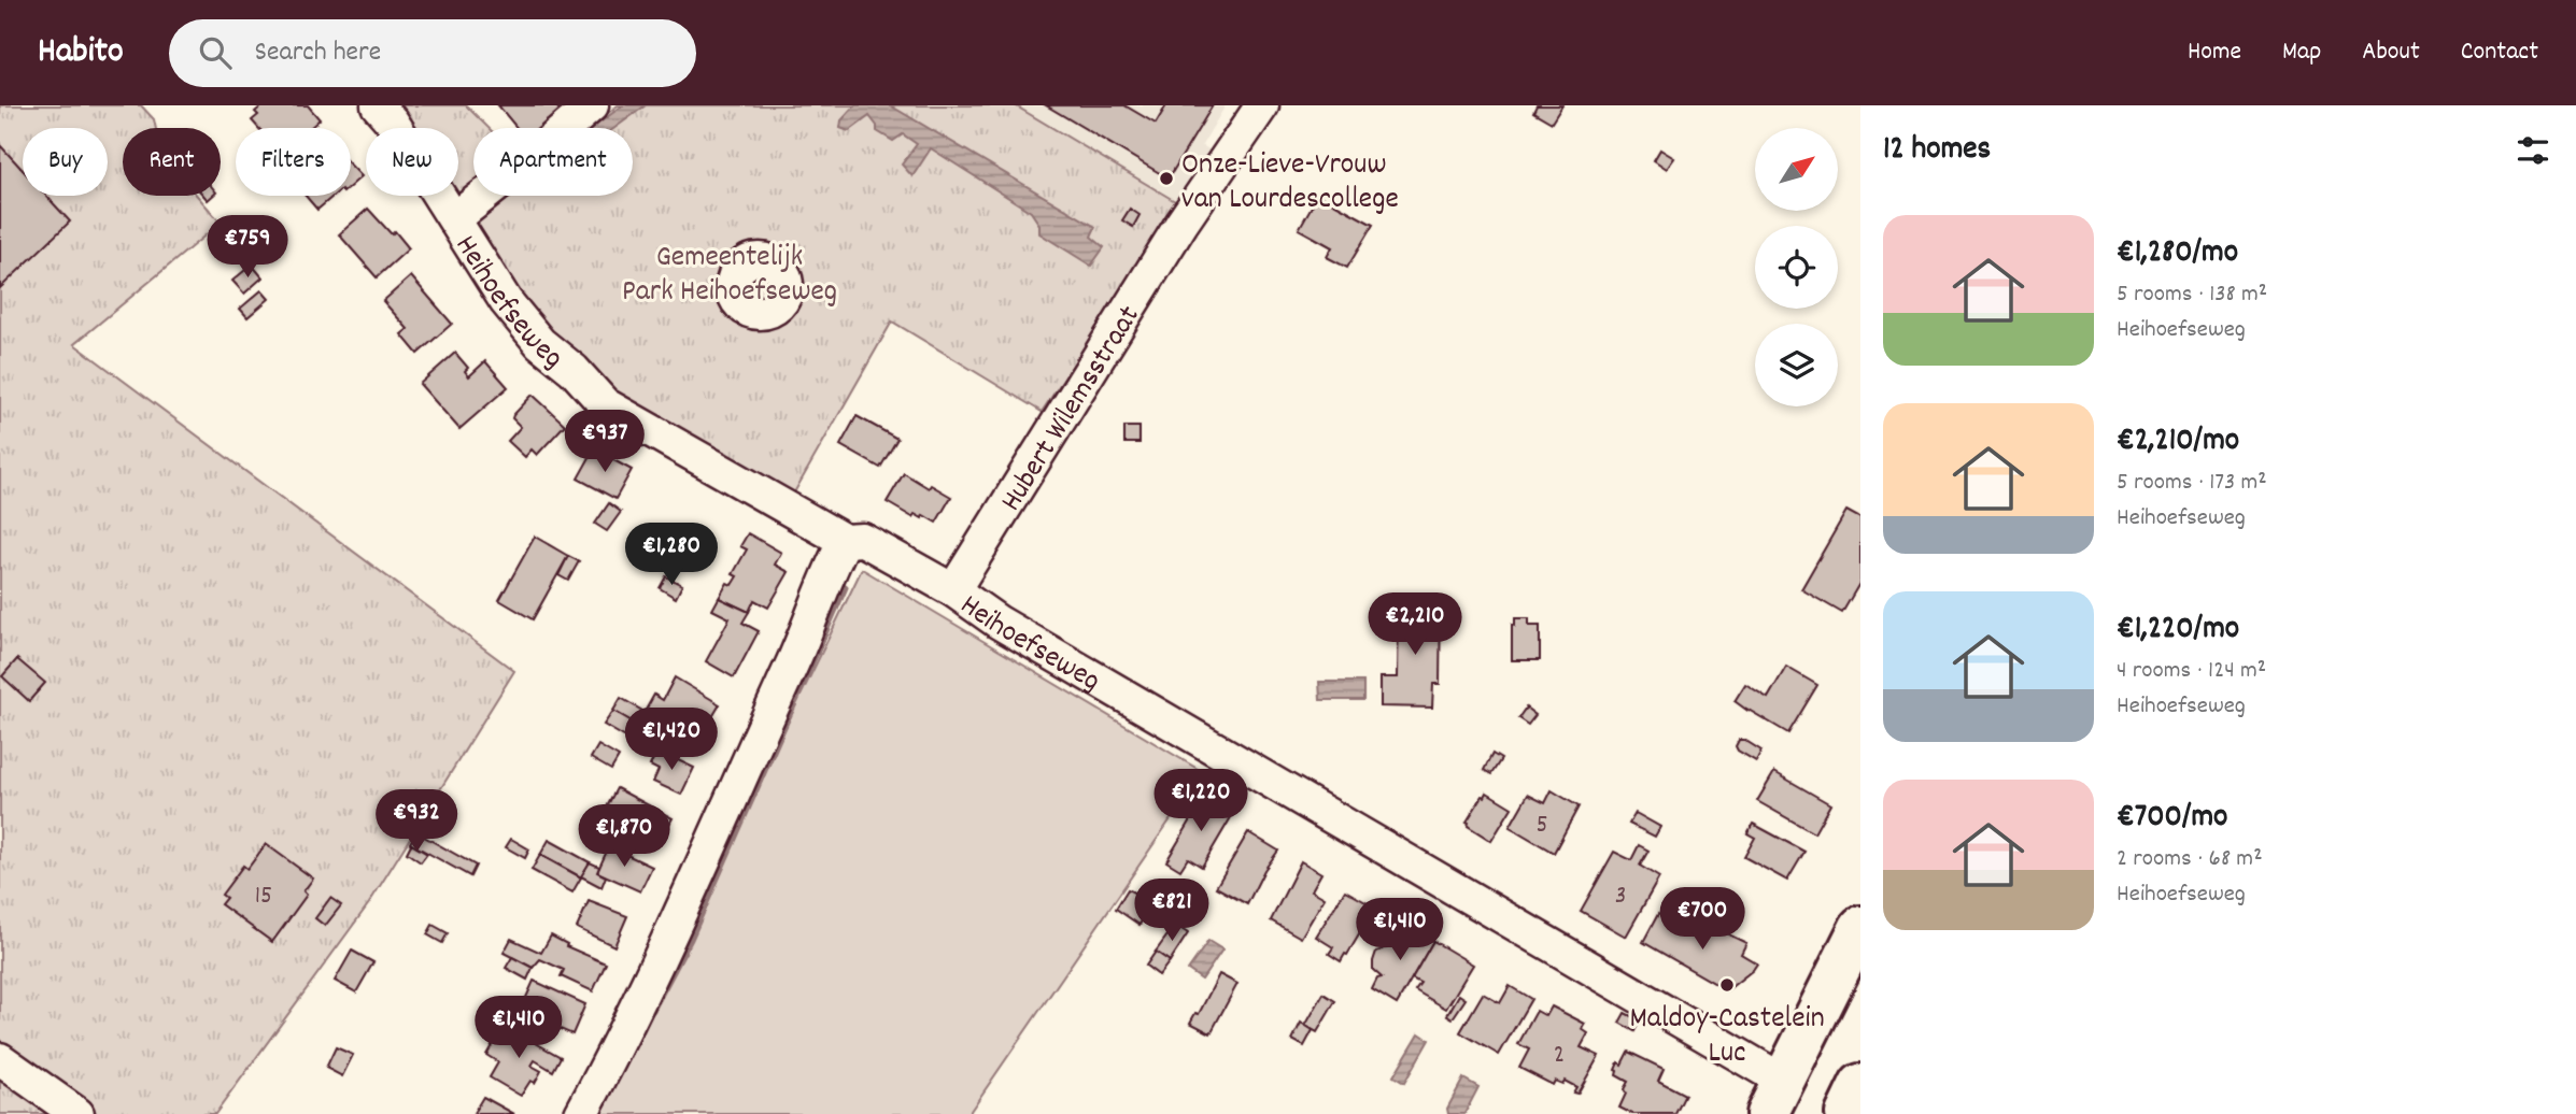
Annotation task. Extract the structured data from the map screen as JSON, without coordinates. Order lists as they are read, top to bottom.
{
  "streets": {
    "street": ["Heihoefseweg", "Hubert Wilemsstraat"]
  },
  "crossings": [
    ["Heihoefseweg", "Hubert Wilemsstraat"]
  ],
  "parks": ["Gemeentelijk Park Heihoefseweg"],
  "places": ["Onze-Lieve-Vrouw van Lourdescollege", "Maldoy-Castelein Luc"],
  "house_numbers": [
    "5",
    "15",
    "3",
    "2"
  ],
  "north": "top right",
  "page": {
    "header": "Habito",
    "search": "Search here",
    "nav": [
      "Home",
      "Map",
      "About",
      "Contact"
    ],
    "heading": "12 homes",
    "chip": [
      "Buy",
      "Rent",
      "Filters",
      "New",
      "Apartment"
    ],
    "list": [
      {
        "name": "€1,280/mo",
        "note": "5 rooms · 138 m² · Heihoefseweg"
      },
      {
        "name": "€2,210/mo",
        "note": "5 rooms · 173 m² · Heihoefseweg"
      },
      {
        "name": "€1,220/mo",
        "note": "4 rooms · 124 m² · Heihoefseweg"
      },
      {
        "name": "€700/mo",
        "note": "2 rooms · 68 m² · Heihoefseweg"
      }
    ],
    "price": [
      "€759",
      "€937",
      "€1,280",
      "€2,210",
      "€1,420",
      "€1,220",
      "€932",
      "€1,870",
      "€821",
      "€700",
      "€1,410",
      "€1,410"
    ]
  }
}
